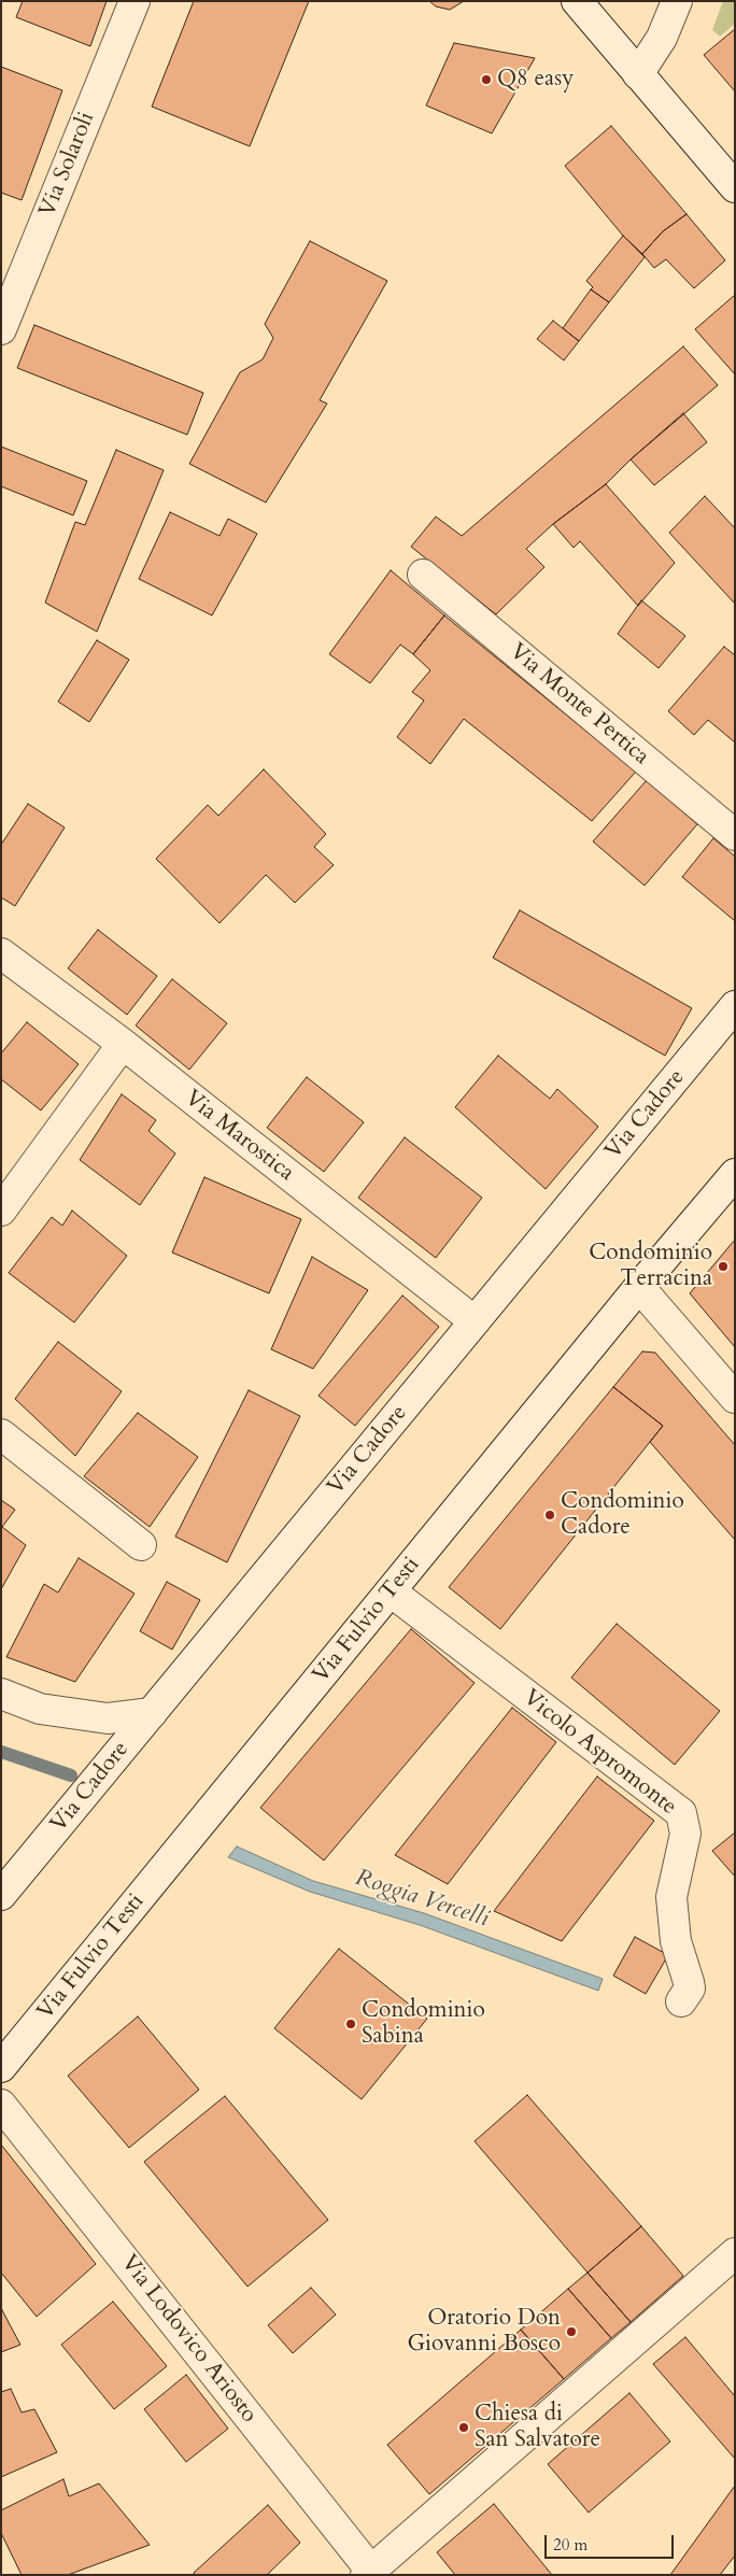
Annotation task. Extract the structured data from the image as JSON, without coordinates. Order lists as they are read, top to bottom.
{
  "streets": {
    "street": [
      "Via Solaroli",
      "Via Monte Pertica",
      "Via Cadore",
      "Via Marostica",
      "Via Fulvio Testi",
      "Vicolo Aspromonte",
      "Via Lodovico Ariosto"
    ]
  },
  "crossings": [
    ["Via Cadore", "Via Marostica"],
    ["Via Fulvio Testi", "Vicolo Aspromonte"]
  ],
  "water": ["Roggia Vercelli"],
  "places": [
    "Q8 easy",
    "Condominio Terracina",
    "Condominio Cadore",
    "Condominio Sabina",
    "Oratorio Don Giovanni Bosco",
    "Chiesa di San Salvatore"
  ],
  "scale_bar": "20 m"
}
